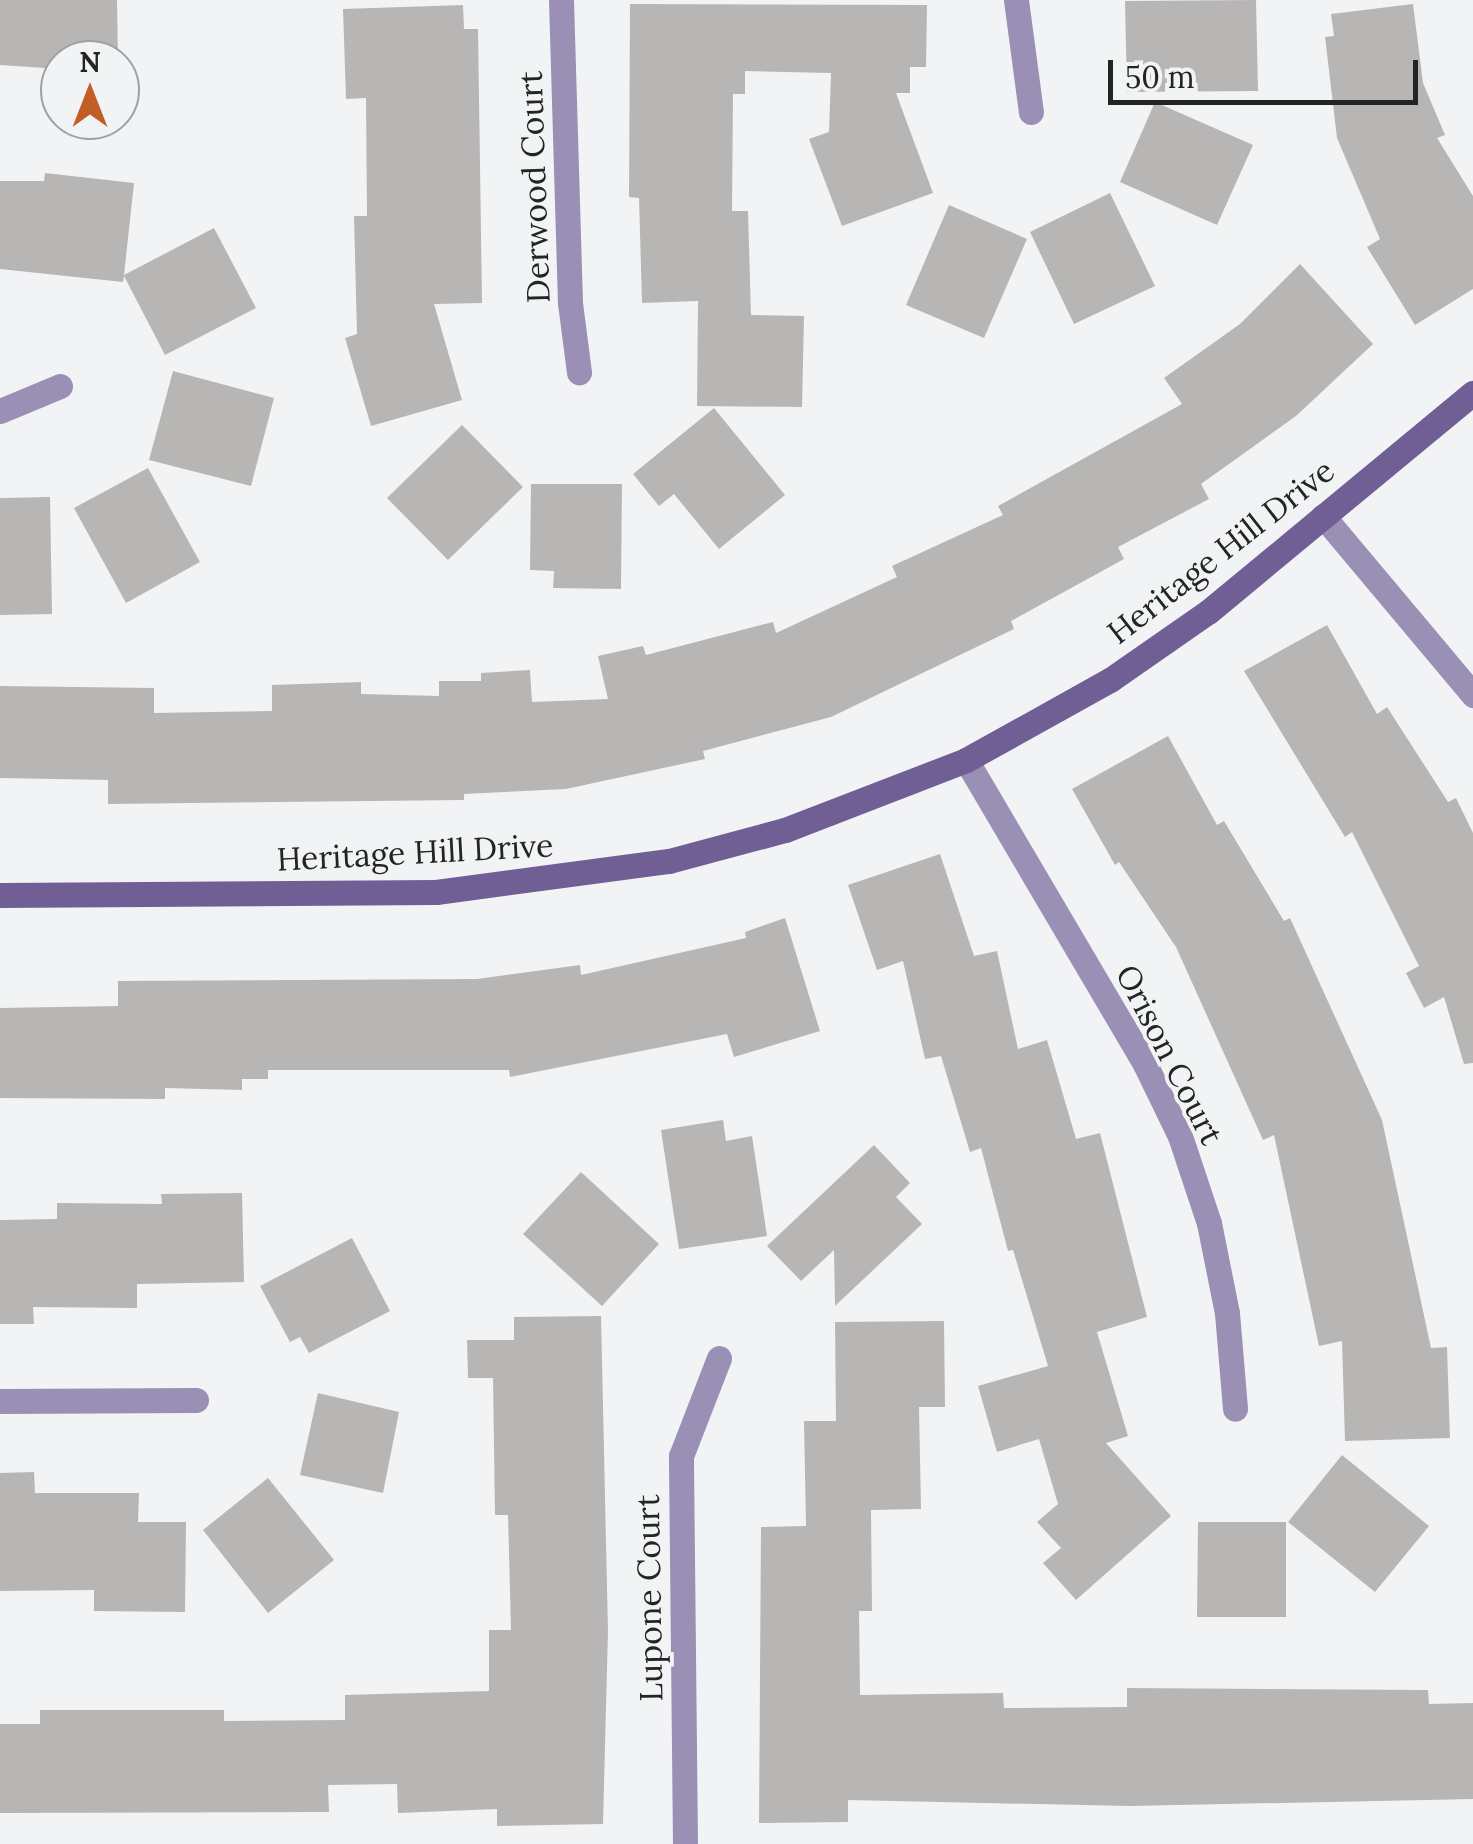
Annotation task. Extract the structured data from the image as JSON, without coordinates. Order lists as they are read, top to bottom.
{
  "streets": {
    "street": [
      "Derwood Court",
      "Heritage Hill Drive",
      "Orison Court",
      "Lupone Court"
    ]
  },
  "crossings": [
    ["Heritage Hill Drive", "Orison Court"]
  ],
  "scale_bar": "50 m",
  "north": "top"
}
